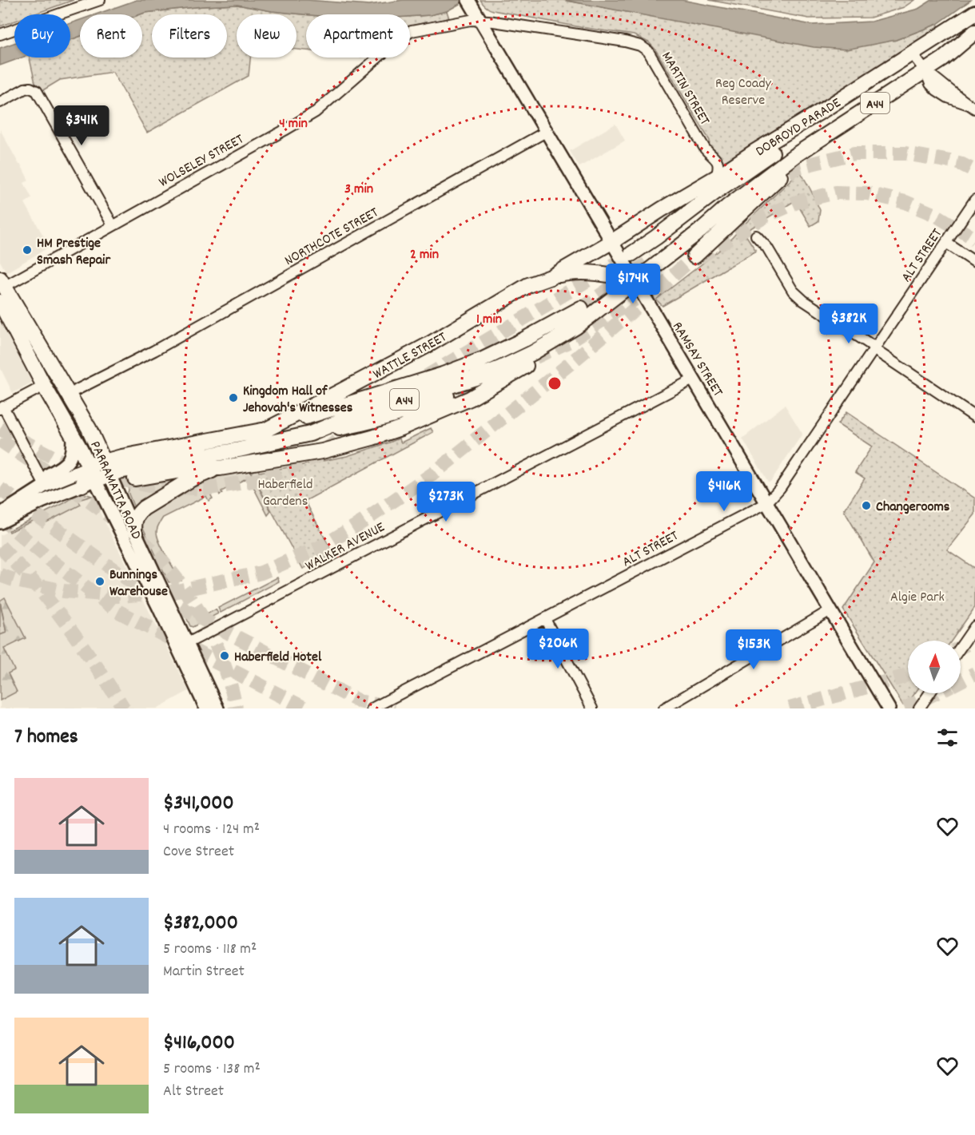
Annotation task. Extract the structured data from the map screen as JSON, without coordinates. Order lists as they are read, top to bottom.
{
  "streets": {
    "highway": [
      "A44",
      "DOBROYD PARADE",
      "WATTLE STREET",
      "PARRAMATTA ROAD"
    ],
    "main road": ["RAMSAY STREET"],
    "street": [
      "MARTIN STREET",
      "WOLSELEY STREET",
      "NORTHCOTE STREET",
      "ALT STREET",
      "WALKER AVENUE"
    ]
  },
  "crossings": [
    ["MARTIN STREET", "DOBROYD PARADE"],
    ["MARTIN STREET", "WOLSELEY STREET"],
    ["MARTIN STREET", "WATTLE STREET"],
    ["MARTIN STREET", "RAMSAY STREET"],
    ["A44", "DOBROYD PARADE"],
    ["A44", "RAMSAY STREET"],
    ["A44", "PARRAMATTA ROAD"],
    ["DOBROYD PARADE", "WATTLE STREET"],
    ["DOBROYD PARADE", "RAMSAY STREET"],
    ["WOLSELEY STREET", "RAMSAY STREET"],
    ["WOLSELEY STREET", "PARRAMATTA ROAD"],
    ["NORTHCOTE STREET", "RAMSAY STREET"],
    ["ALT STREET", "RAMSAY STREET"],
    ["WATTLE STREET", "RAMSAY STREET"],
    ["WATTLE STREET", "PARRAMATTA ROAD"],
    ["RAMSAY STREET", "WALKER AVENUE"],
    ["PARRAMATTA ROAD", "WALKER AVENUE"]
  ],
  "parks": ["Reg Coady Reserve", "Haberfield Gardens", "Algie Park"],
  "places": [
    "HM Prestige Smash Repair",
    "Kingdom Hall of Jehovah's Witnesses",
    "Changerooms",
    "Bunnings Warehouse",
    "Haberfield Hotel"
  ],
  "north": "top",
  "page": {
    "chip": [
      "Buy",
      "Rent",
      "Filters",
      "New",
      "Apartment"
    ],
    "price": [
      "$341K",
      "$174K",
      "$382K",
      "$416K",
      "$273K",
      "$206K",
      "$153K"
    ],
    "heading": "7 homes",
    "list": [
      {
        "name": "$341,000",
        "note": "4 rooms · 124 m² · Cove Street"
      },
      {
        "name": "$382,000",
        "note": "5 rooms · 118 m² · Martin Street"
      },
      {
        "name": "$416,000",
        "note": "5 rooms · 138 m² · Alt Street"
      }
    ]
  },
  "rings": [
    "4 min",
    "3 min",
    "2 min",
    "1 min"
  ]
}
